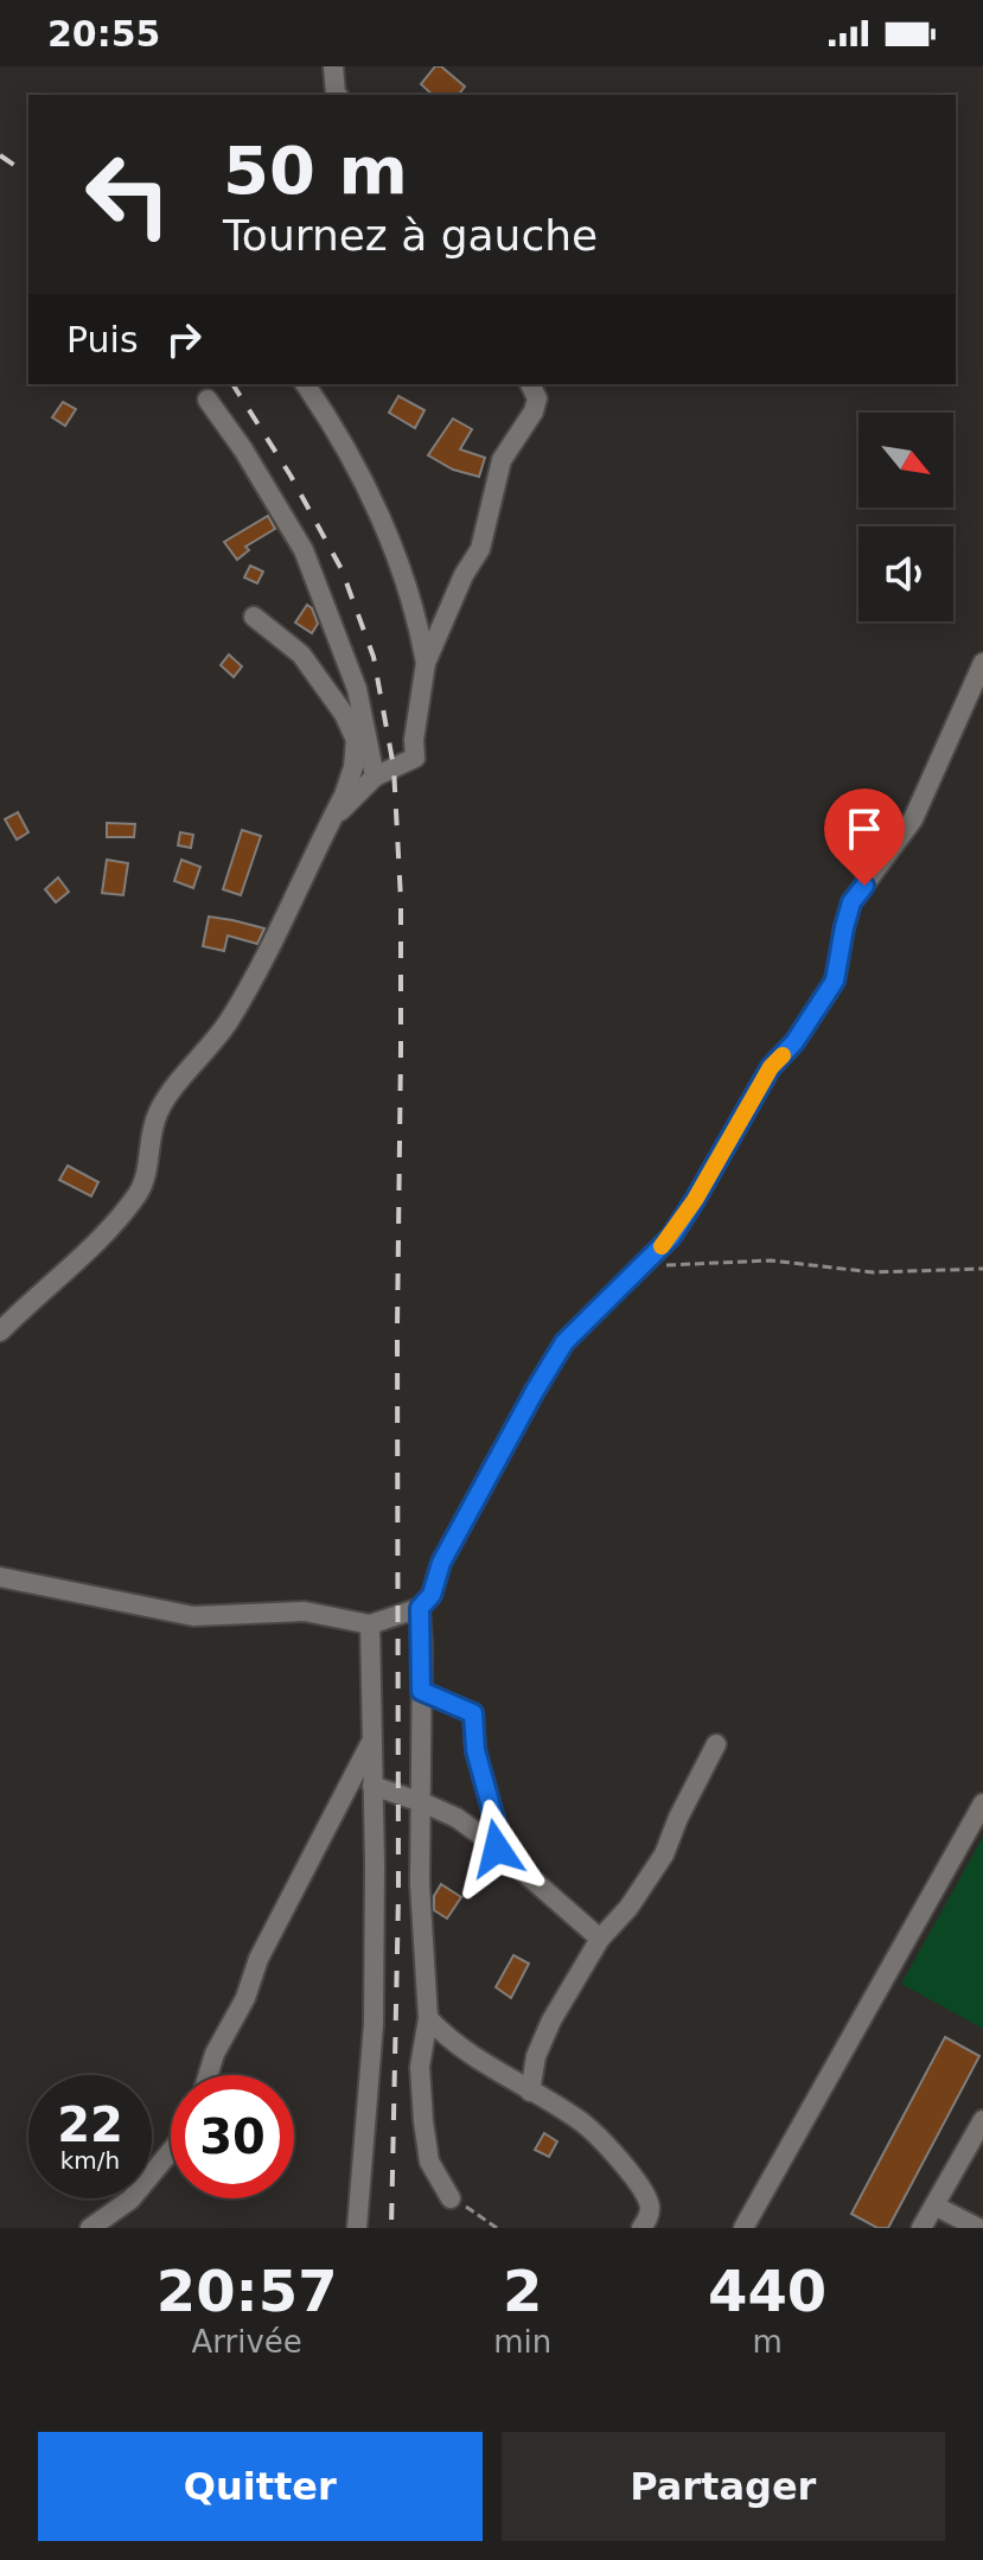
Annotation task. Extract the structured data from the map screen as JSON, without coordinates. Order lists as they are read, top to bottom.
{
  "north": "bottom right",
  "page": {
    "status": "20:55",
    "turn": ["50 m", "Tournez à gauche"],
    "then": "Puis",
    "speed": "22 km/h",
    "limit": "30",
    "eta": [
      "20:57",
      "Arrivée",
      "2",
      "min",
      "440",
      "m"
    ],
    "buttons": ["Quitter", "Partager"]
  }
}
